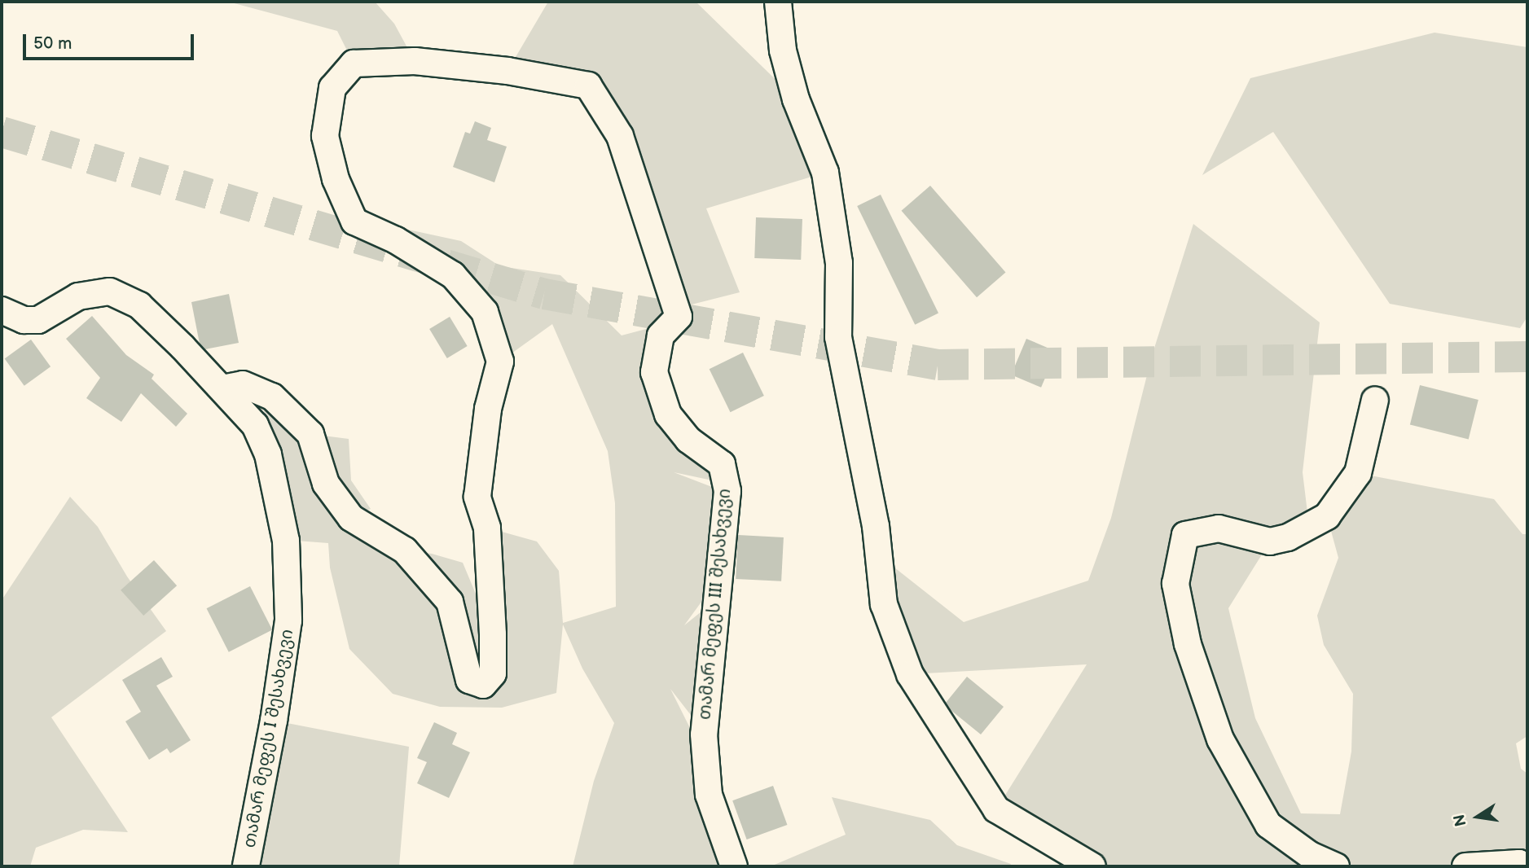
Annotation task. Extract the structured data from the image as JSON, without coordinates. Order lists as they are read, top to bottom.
{
  "streets": {
    "street": ["თამარ მეფეს III შესახვევი", "თამარ მეფეს I შესახვევი"]
  },
  "crossings": [
    ["თამარ მეფეს III შესახვევი", "თამარ მეფეს I შესახვევი"]
  ],
  "scale_bar": "50 m",
  "north": "left"
}
